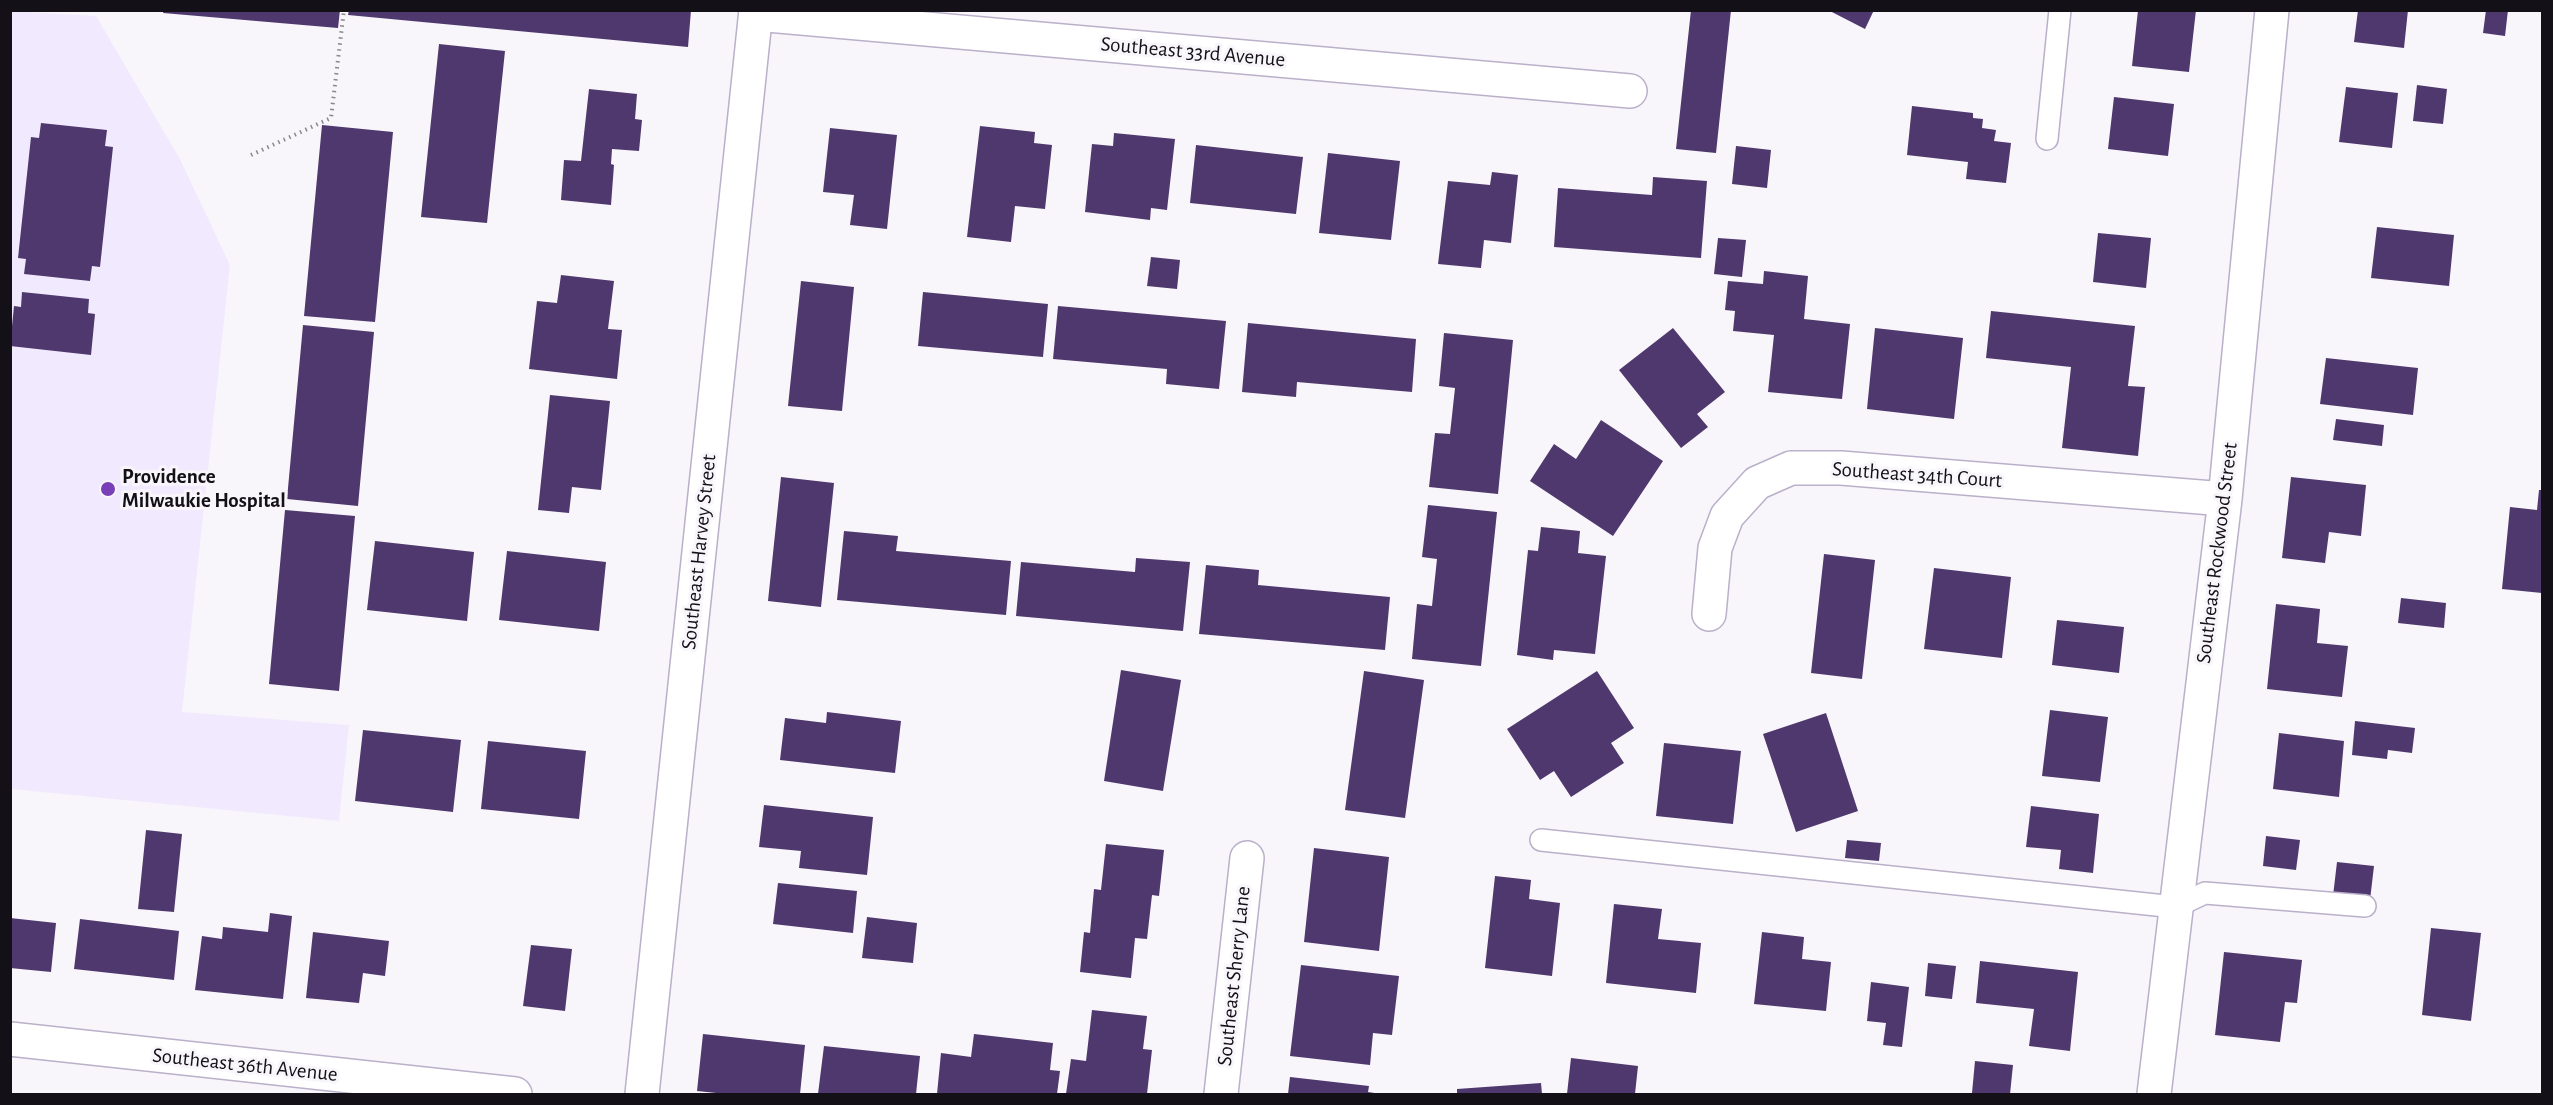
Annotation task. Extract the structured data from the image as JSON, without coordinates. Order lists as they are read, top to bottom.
{
  "streets": {
    "street": [
      "Southeast 33rd Avenue",
      "Southeast 34th Court",
      "Southeast Harvey Street",
      "Southeast Rockwood Street",
      "Southeast Sherry Lane",
      "Southeast 36th Avenue"
    ]
  },
  "crossings": [
    ["Southeast 33rd Avenue", "Southeast Harvey Street"],
    ["Southeast 34th Court", "Southeast Rockwood Street"]
  ],
  "places": ["Providence Milwaukie Hospital"]
}
